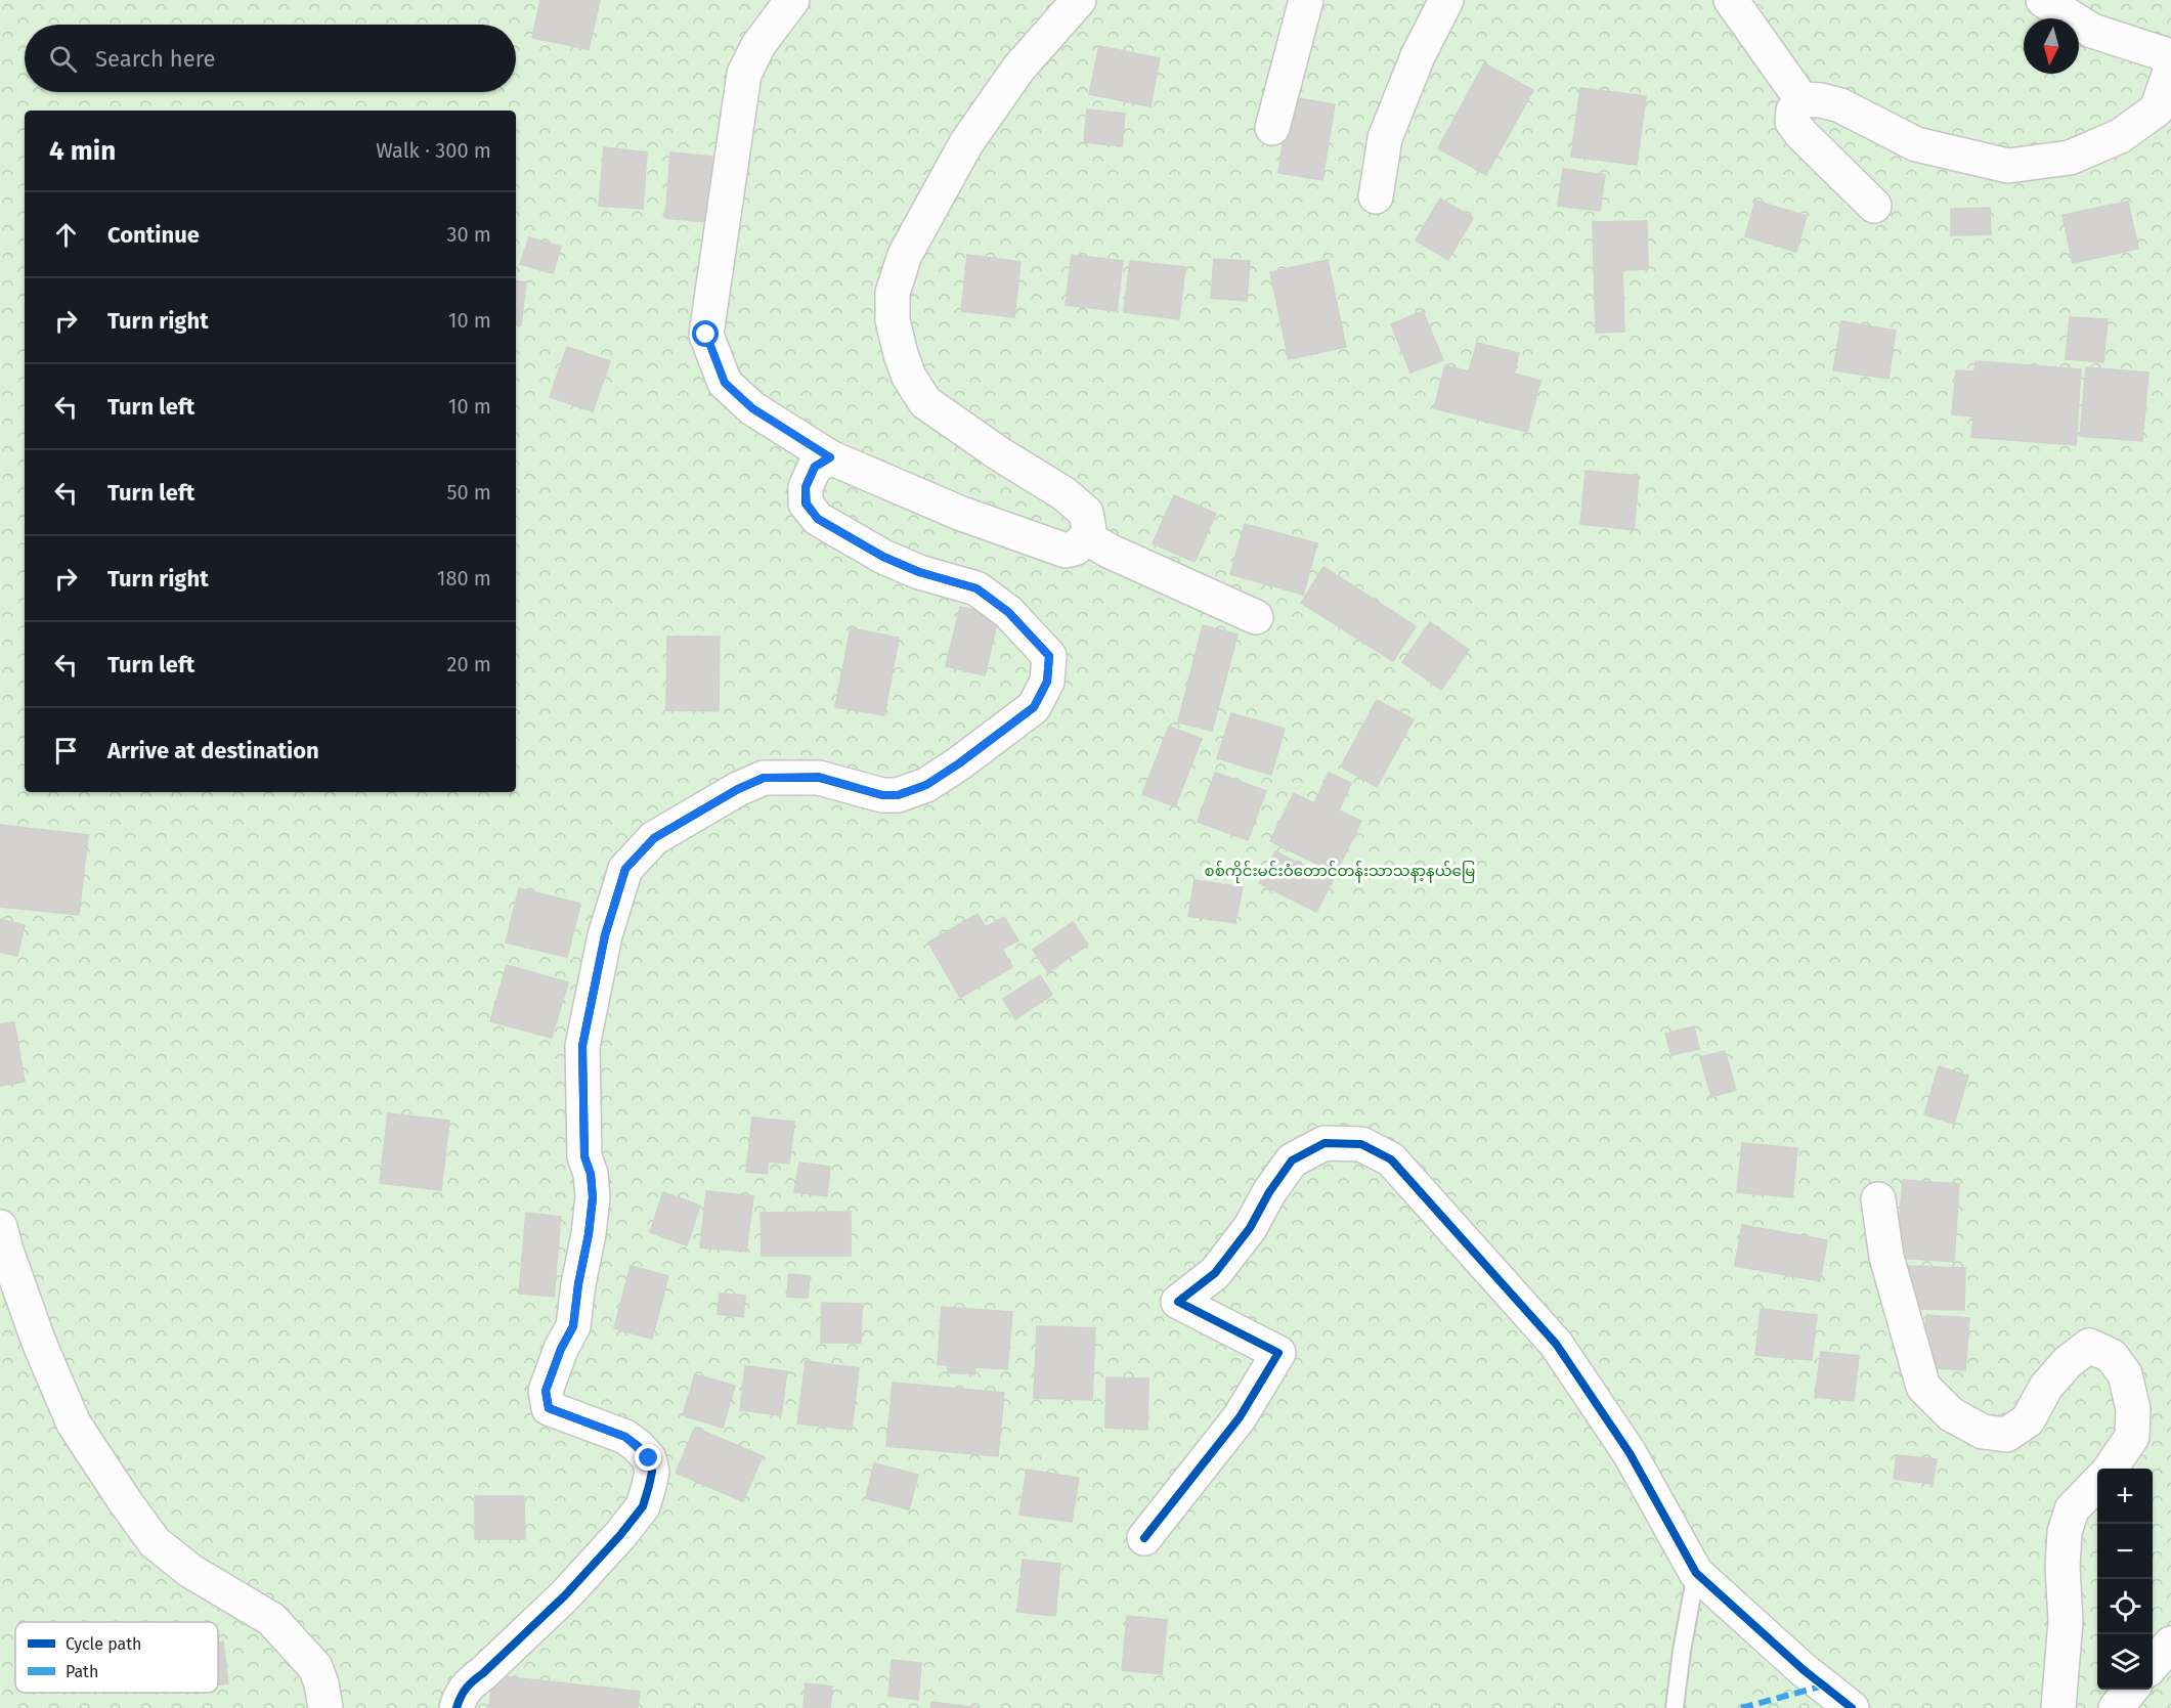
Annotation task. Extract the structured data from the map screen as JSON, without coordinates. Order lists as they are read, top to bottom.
{
  "parks": ["စစ်ကိုင်းမင်းဝံတောင်တန်းသာသနာ့နယ်မြေ"],
  "legend": ["Cycle path", "Path"],
  "north": "bottom",
  "page": {
    "search": "Search here",
    "heading": ["4 min", "Walk · 300 m"],
    "list": [
      ["Continue", "30 m"],
      ["Turn right", "10 m"],
      ["Turn left", "10 m"],
      ["Turn left", "50 m"],
      ["Turn right", "180 m"],
      ["Turn left", "20 m"],
      "Arrive at destination"
    ],
    "map_buttons": ["+", "−"]
  }
}
